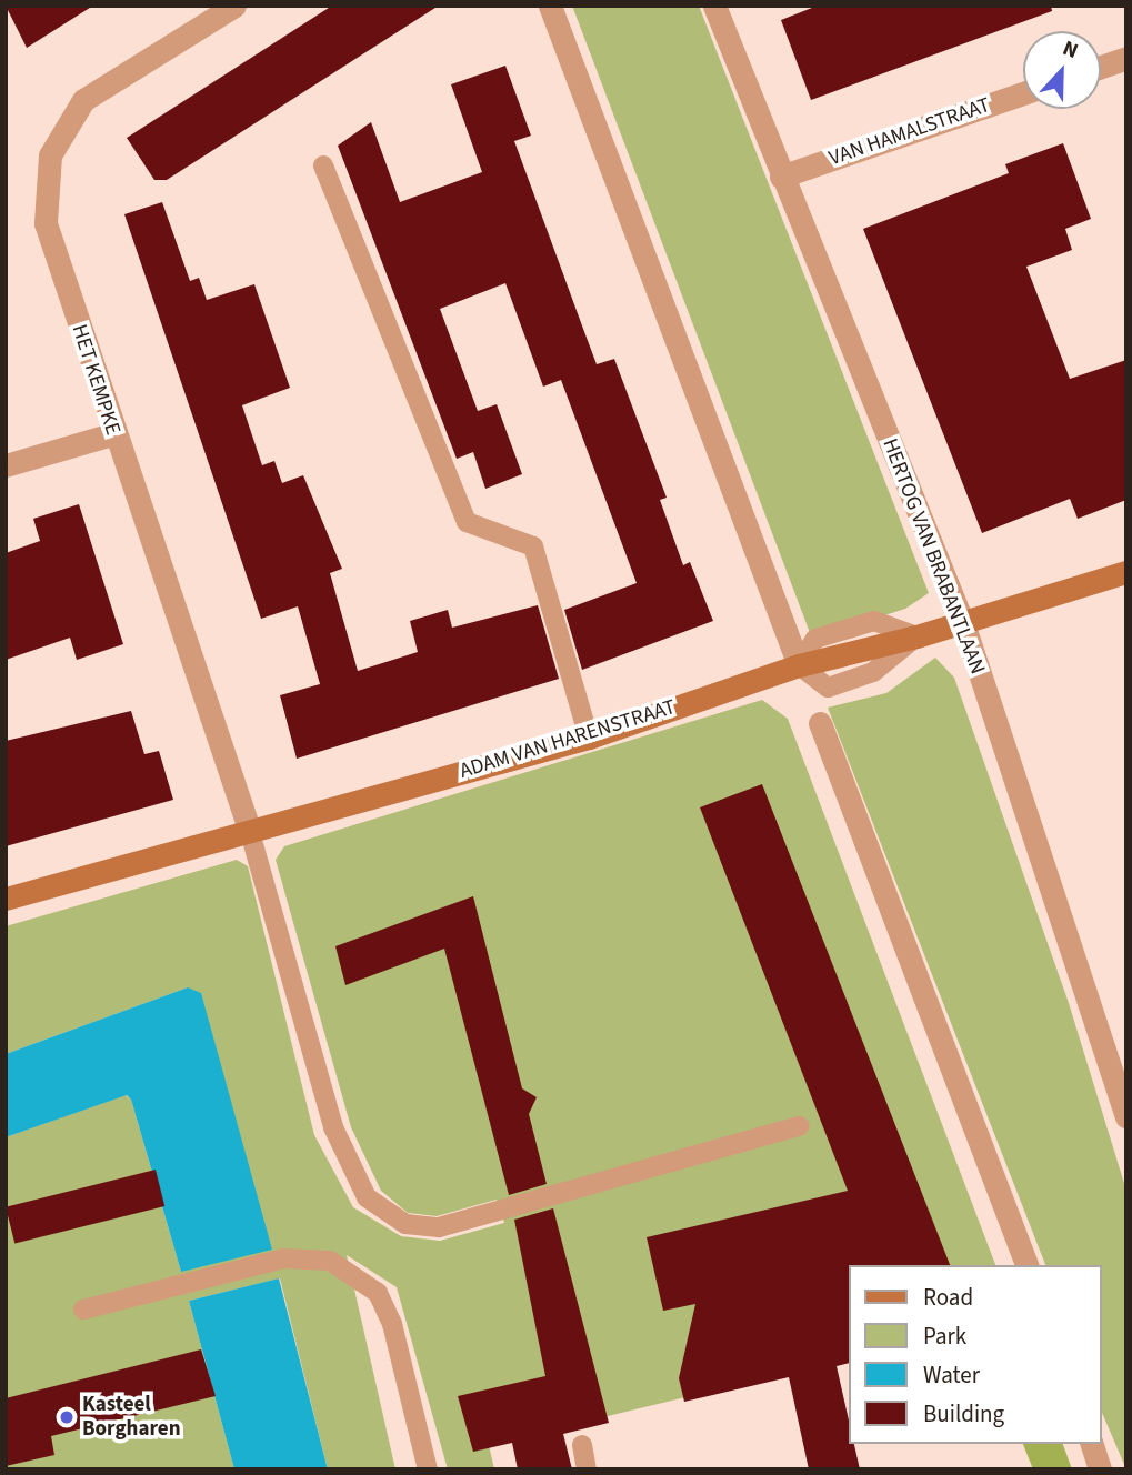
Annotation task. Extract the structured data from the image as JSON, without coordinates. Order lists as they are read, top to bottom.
{
  "streets": {
    "street": [
      "VAN HAMALSTRAAT",
      "HET KEMPKE",
      "HERTOG VAN BRABANTLAAN",
      "ADAM VAN HARENSTRAAT"
    ]
  },
  "crossings": [
    ["VAN HAMALSTRAAT", "HERTOG VAN BRABANTLAAN"],
    ["HET KEMPKE", "ADAM VAN HARENSTRAAT"],
    ["HERTOG VAN BRABANTLAAN", "ADAM VAN HARENSTRAAT"]
  ],
  "places": ["Kasteel Borgharen"],
  "legend": [
    "Road",
    "Park",
    "Water",
    "Building"
  ],
  "north": "top"
}
